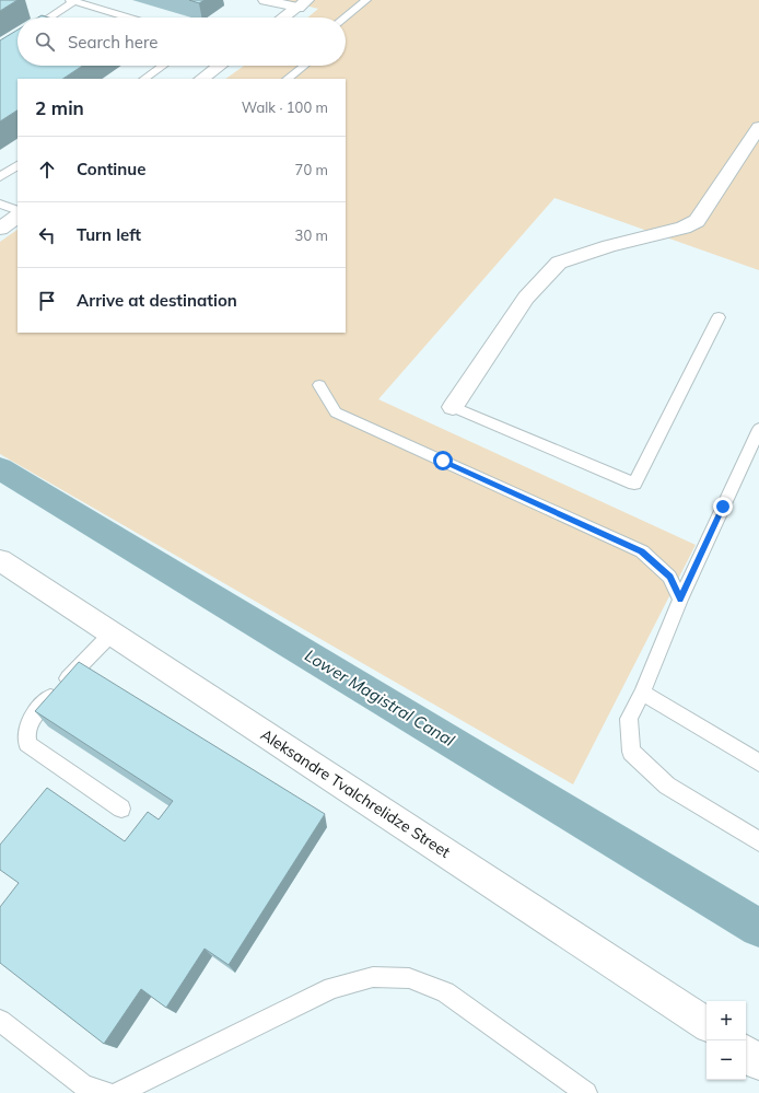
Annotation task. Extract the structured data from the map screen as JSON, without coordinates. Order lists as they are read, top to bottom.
{
  "streets": {
    "street": ["Aleksandre Tvalchrelidze Street"]
  },
  "water": ["Lower Magistral Canal"],
  "page": {
    "search": "Search here",
    "heading": ["2 min", "Walk · 100 m"],
    "list": [
      ["Continue", "70 m"],
      ["Turn left", "30 m"],
      "Arrive at destination"
    ],
    "map_buttons": ["+", "−"]
  }
}
